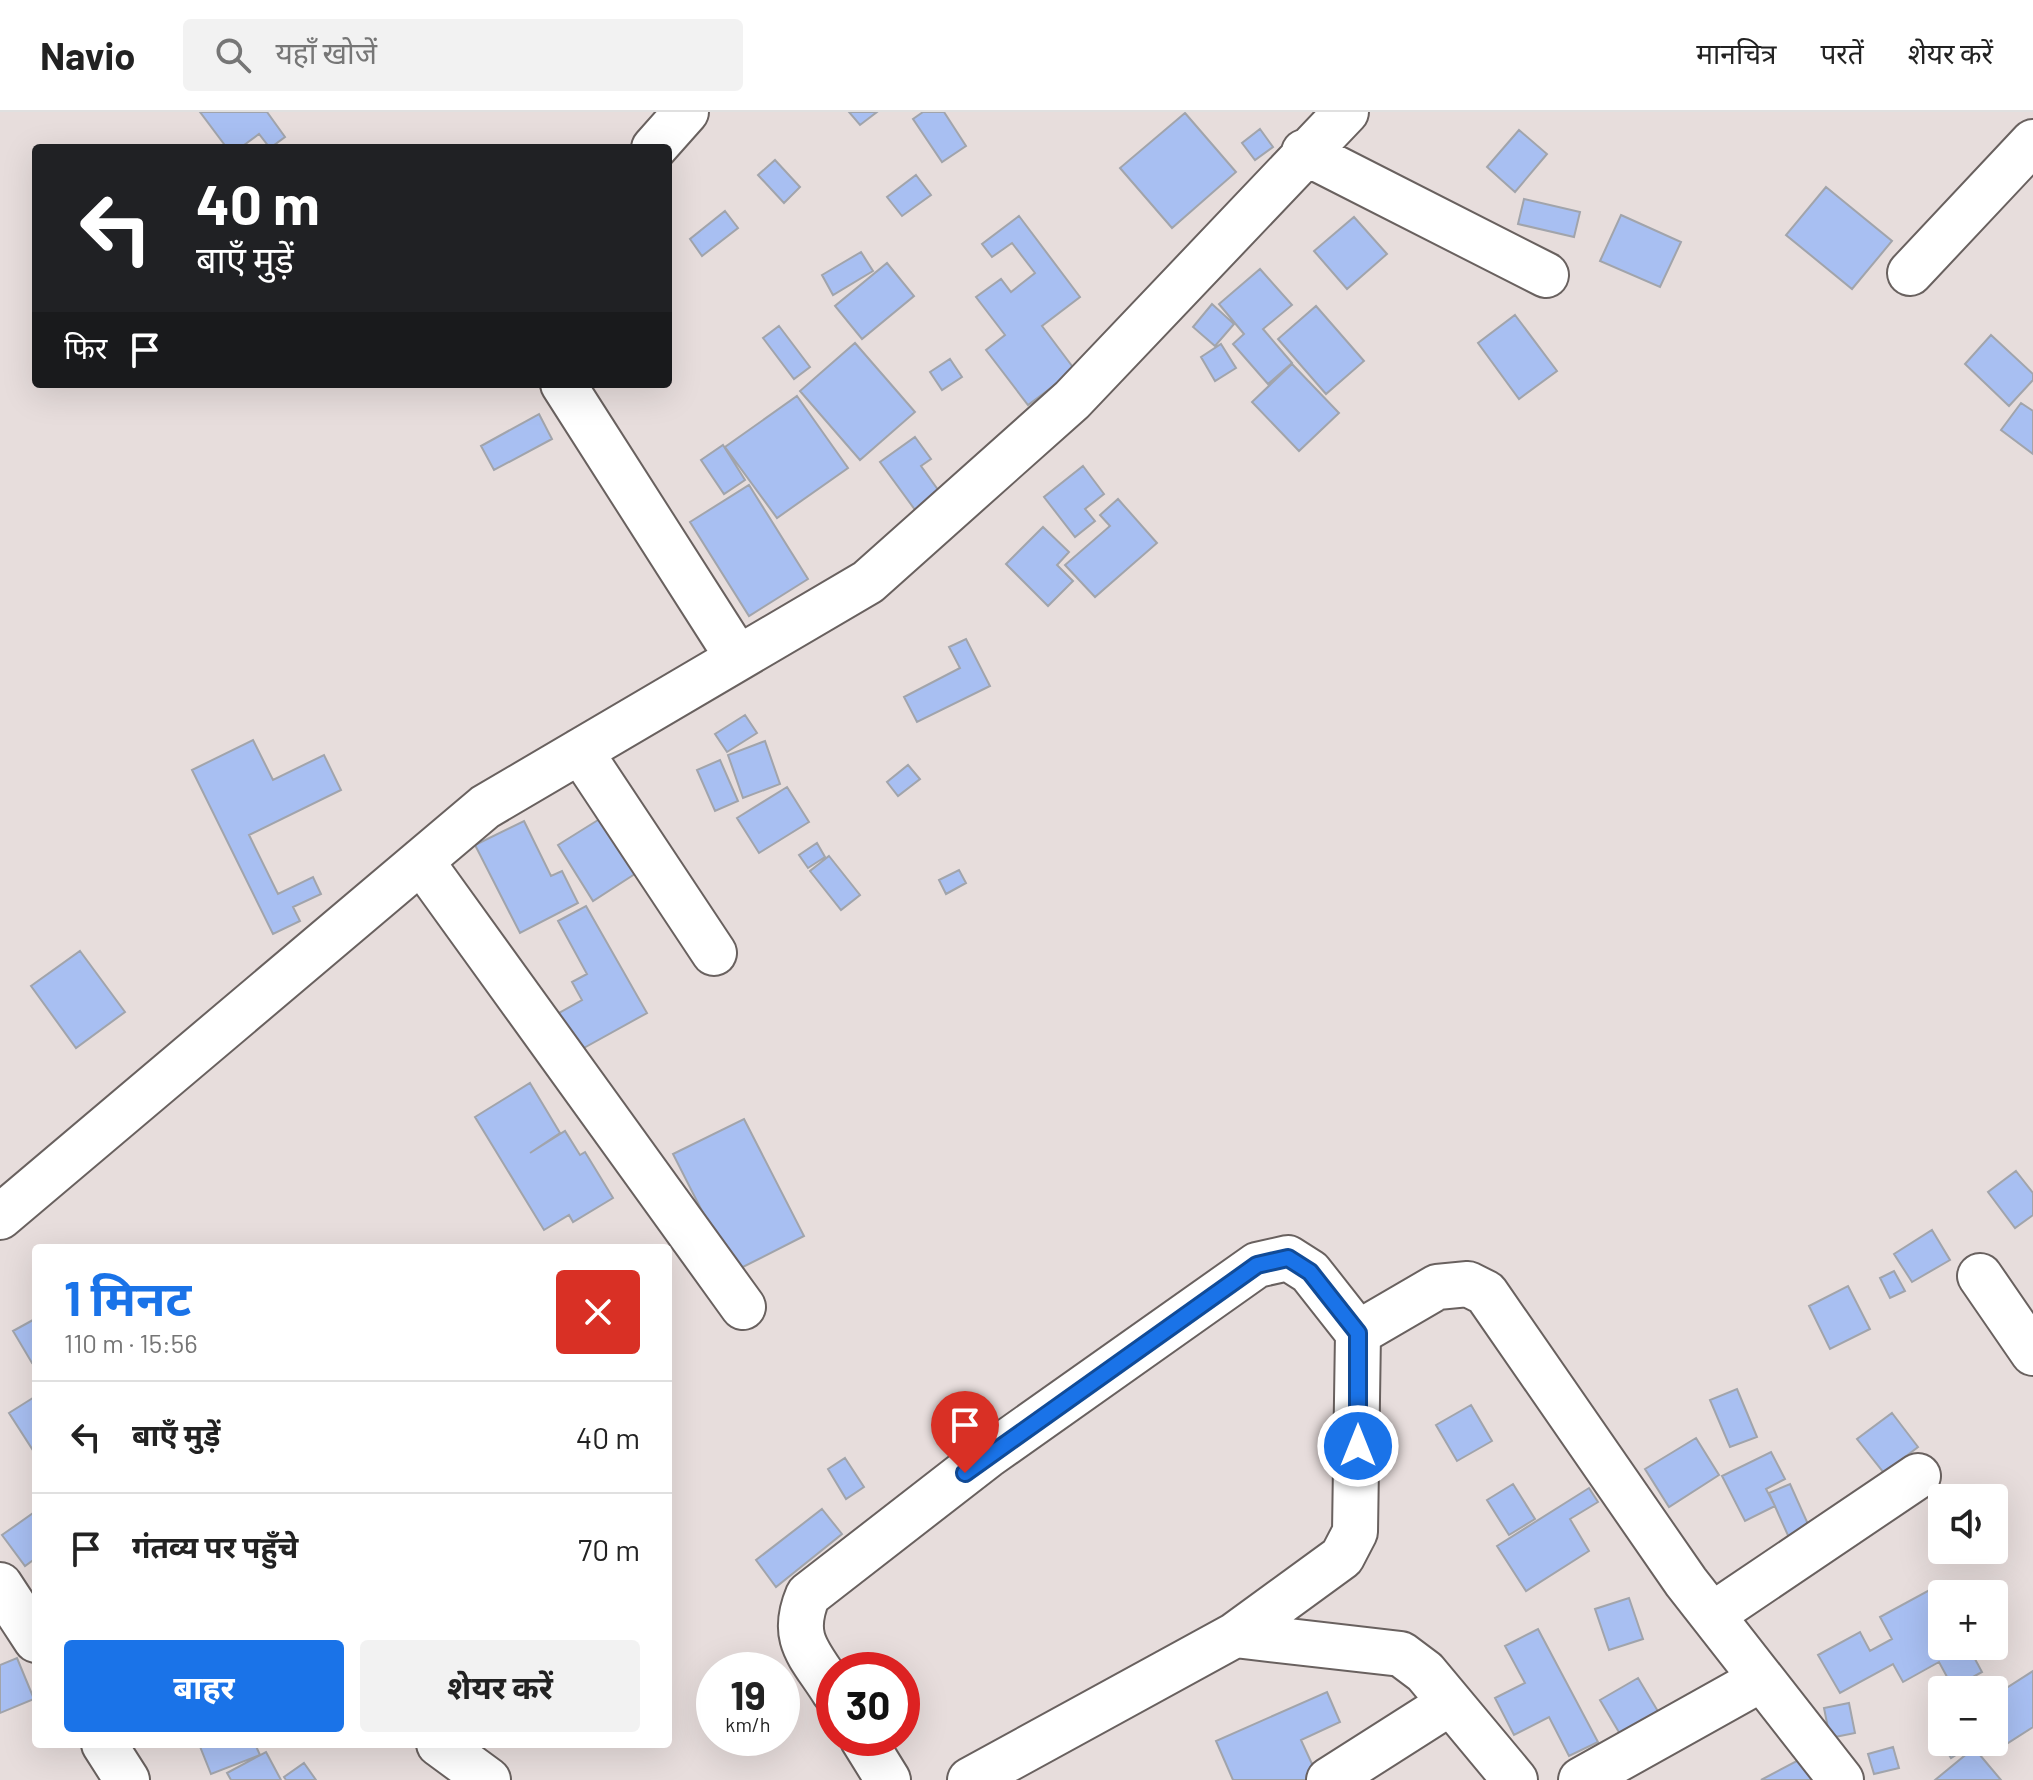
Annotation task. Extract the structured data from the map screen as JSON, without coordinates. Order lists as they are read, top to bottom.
{
  "page": {
    "header": "Navio",
    "search": "यहाँ खोजें",
    "nav": ["मानचित्र", "परतें", "शेयर करें"],
    "turn": ["40 m", "बाएँ मुड़ें"],
    "then": "फिर",
    "heading": ["1 मिनट", "110 m · 15:56"],
    "list": [
      {
        "name": "बाएँ मुड़ें",
        "value": "40 m"
      },
      {
        "name": "गंतव्य पर पहुँचे",
        "value": "70 m"
      }
    ],
    "map_buttons": ["+", "−"],
    "buttons": ["बाहर", "शेयर करें"],
    "speed": "19 km/h",
    "limit": "30"
  }
}
